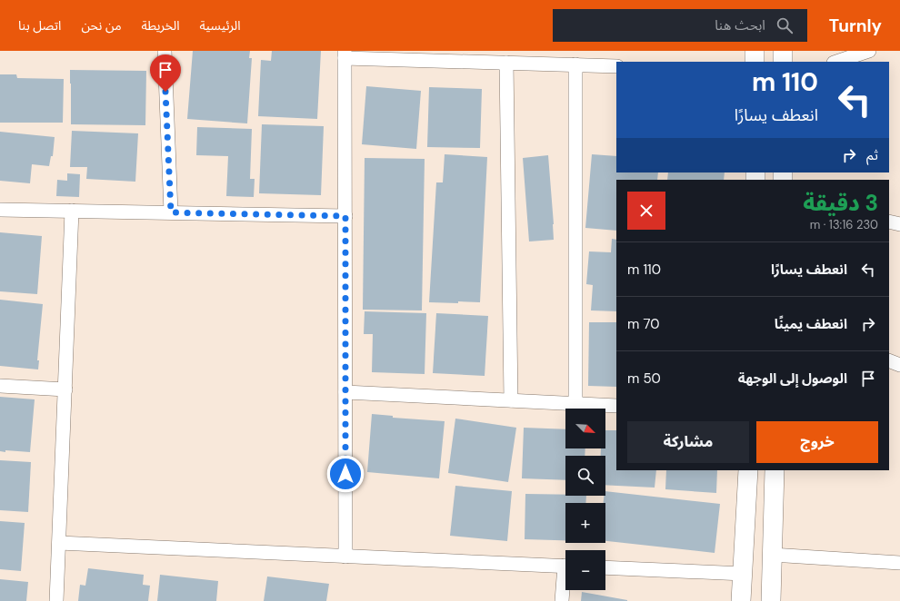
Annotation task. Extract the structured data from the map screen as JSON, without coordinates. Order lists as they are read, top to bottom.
{
  "north": "bottom right",
  "page": {
    "header": "Turnly",
    "search": "ابحث هنا",
    "nav": [
      "الرئيسية",
      "الخريطة",
      "من نحن",
      "اتصل بنا"
    ],
    "turn": ["110 m", "انعطف يسارًا"],
    "then": "ثم",
    "heading": ["3 دقيقة", "230 m · 13:16"],
    "list": [
      {
        "name": "انعطف يسارًا",
        "value": "110 m"
      },
      {
        "name": "انعطف يمينًا",
        "value": "70 m"
      },
      {
        "name": "الوصول إلى الوجهة",
        "value": "50 m"
      }
    ],
    "map_buttons": ["+", "−"],
    "buttons": ["خروج", "مشاركة"]
  }
}
